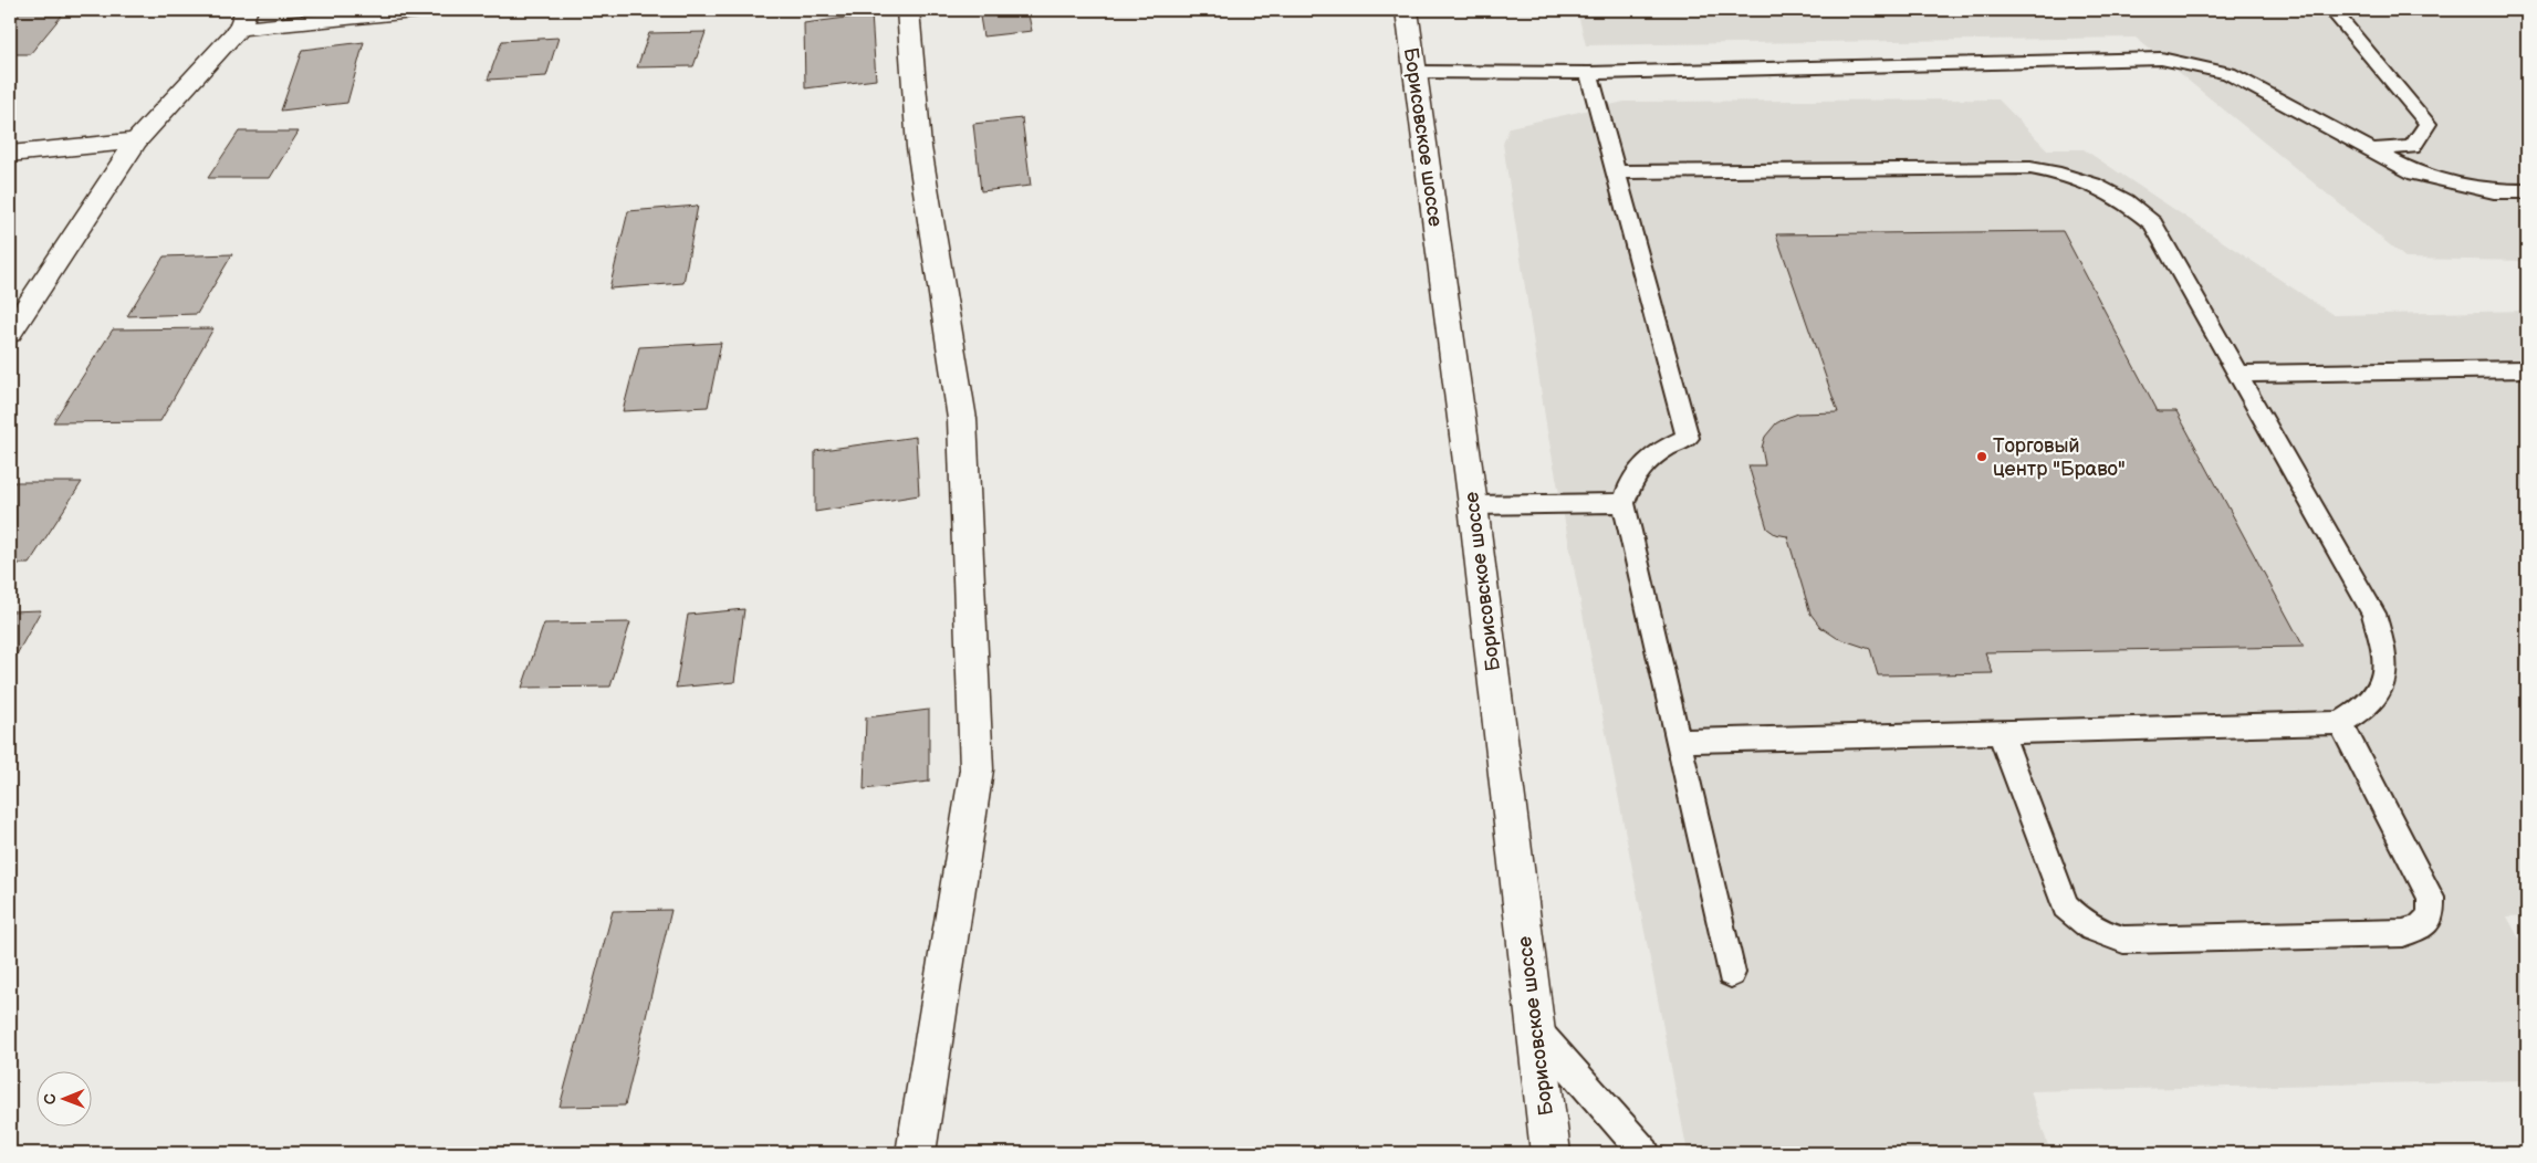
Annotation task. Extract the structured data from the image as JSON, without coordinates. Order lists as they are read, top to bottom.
{
  "streets": {
    "street": ["Борисовское шоссе"]
  },
  "places": ["Торговый центр \"Браво\""],
  "north": "left"
}
